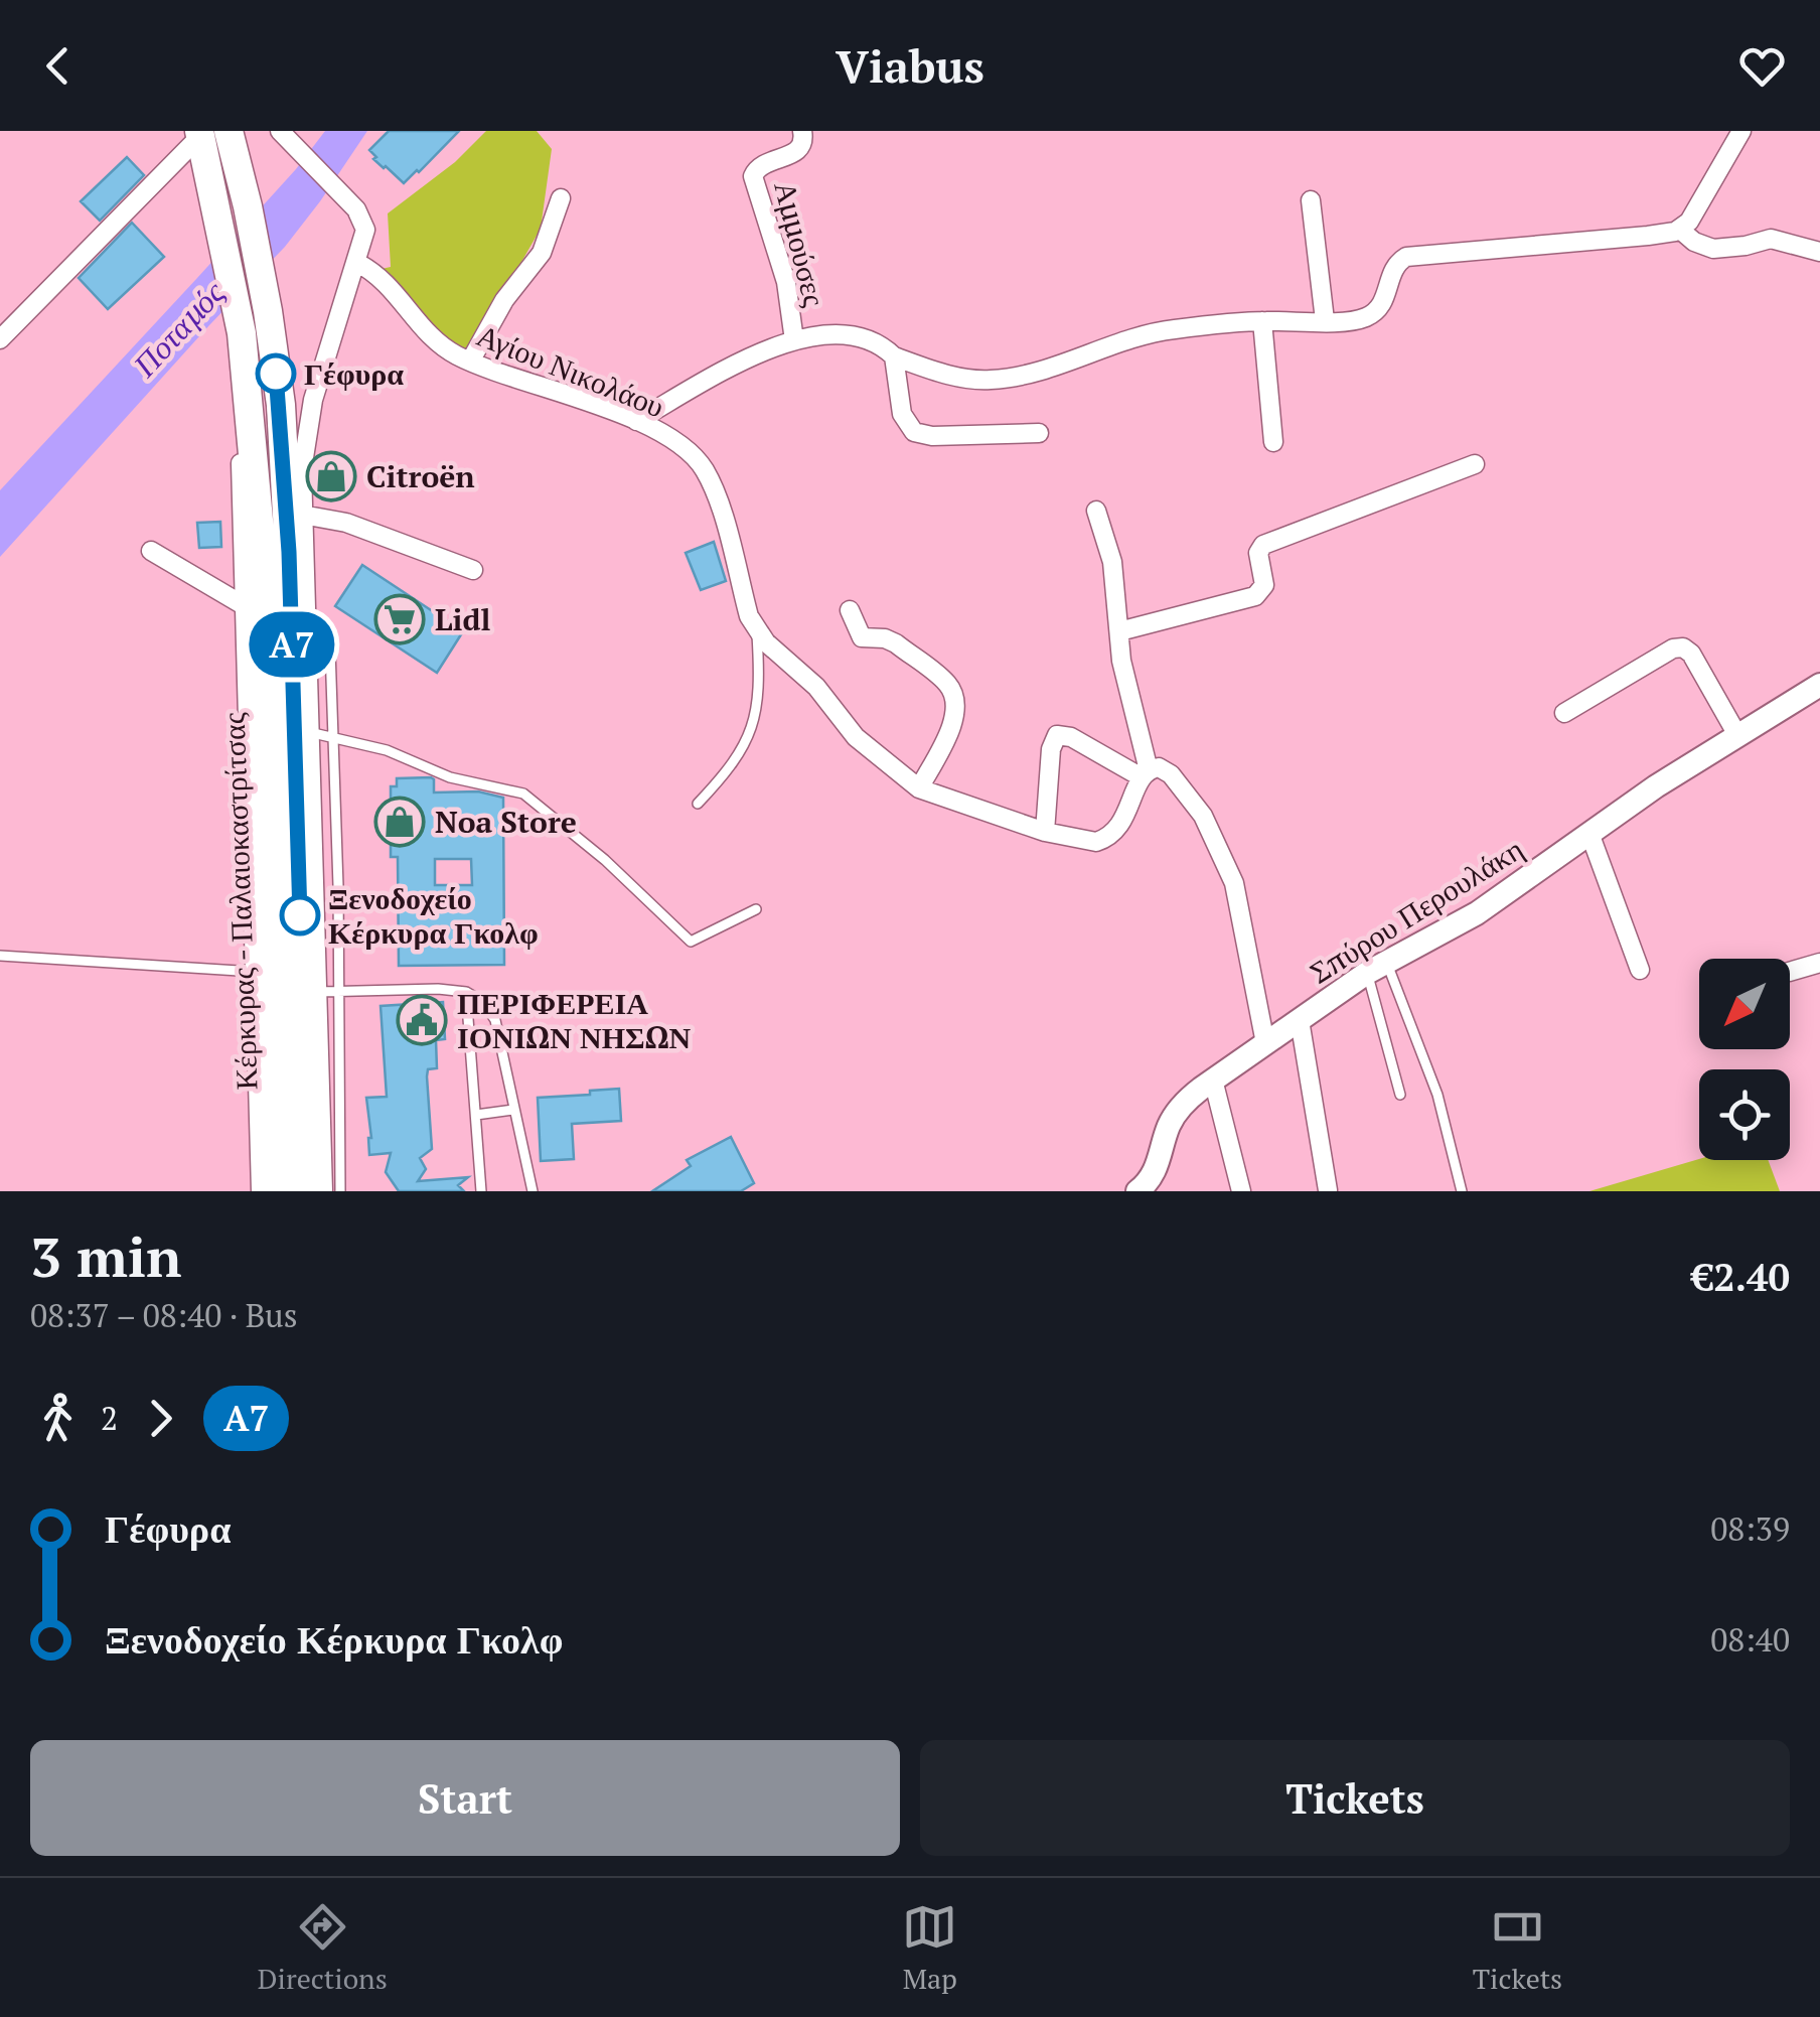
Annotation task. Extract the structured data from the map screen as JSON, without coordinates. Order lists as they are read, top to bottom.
{
  "streets": {
    "main road": ["Κέρκυρας - Παλαιοκαστρίτσας"],
    "street": ["Αμμούσες", "Αγίου Νικολάου", "Σπύρου Περουλάκη"]
  },
  "water": ["Ποταμός"],
  "places": {
    "other": ["Γέφυρα", "Ξενοδοχείο Κέρκυρα Γκολφ"],
    "shop": ["Citroën", "Noa Store"],
    "supermarket": ["Lidl"],
    "public building": ["ΠΕΡΙΦΕΡΕΙΑ ΙΟΝΙΩΝ ΝΗΣΩΝ"]
  },
  "lines": ["bus line A7"],
  "north": "bottom left",
  "page": {
    "header": "Viabus",
    "on_map": "A7",
    "heading": ["3 min", "08:37 – 08:40 · Bus", "€2.40"],
    "legs": ["2", "A7"],
    "list": [
      {
        "name": "Γέφυρα",
        "value": "08:39"
      },
      {
        "name": "Ξενοδοχείο Κέρκυρα Γκολφ",
        "value": "08:40"
      }
    ],
    "buttons": ["Start", "Tickets"],
    "tabs": ["Directions", "Map", "Tickets"]
  }
}
